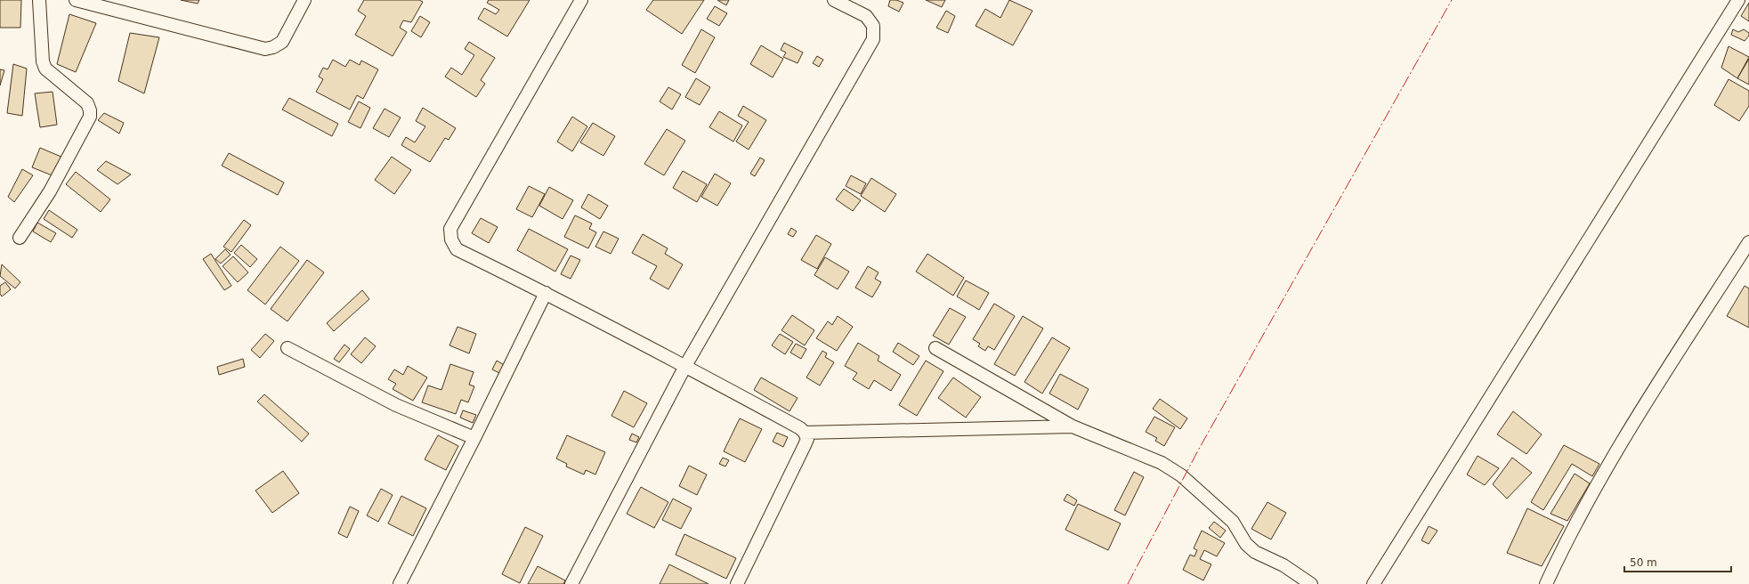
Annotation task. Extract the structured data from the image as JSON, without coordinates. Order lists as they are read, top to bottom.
{
  "scale_bar": "50 m"
}
